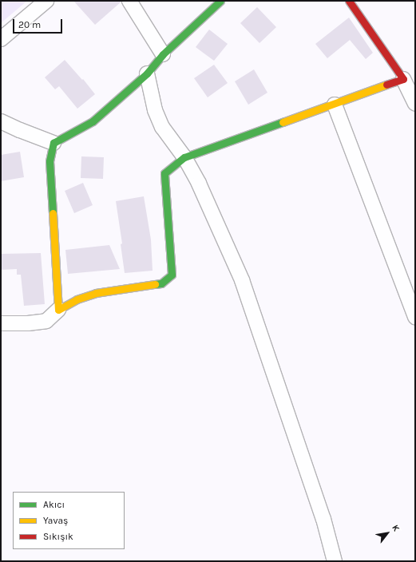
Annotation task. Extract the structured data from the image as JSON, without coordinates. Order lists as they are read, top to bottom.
{
  "legend": ["Akıcı", "Yavaş", "Sıkışık"],
  "scale_bar": "20 m",
  "north": "top right"
}
